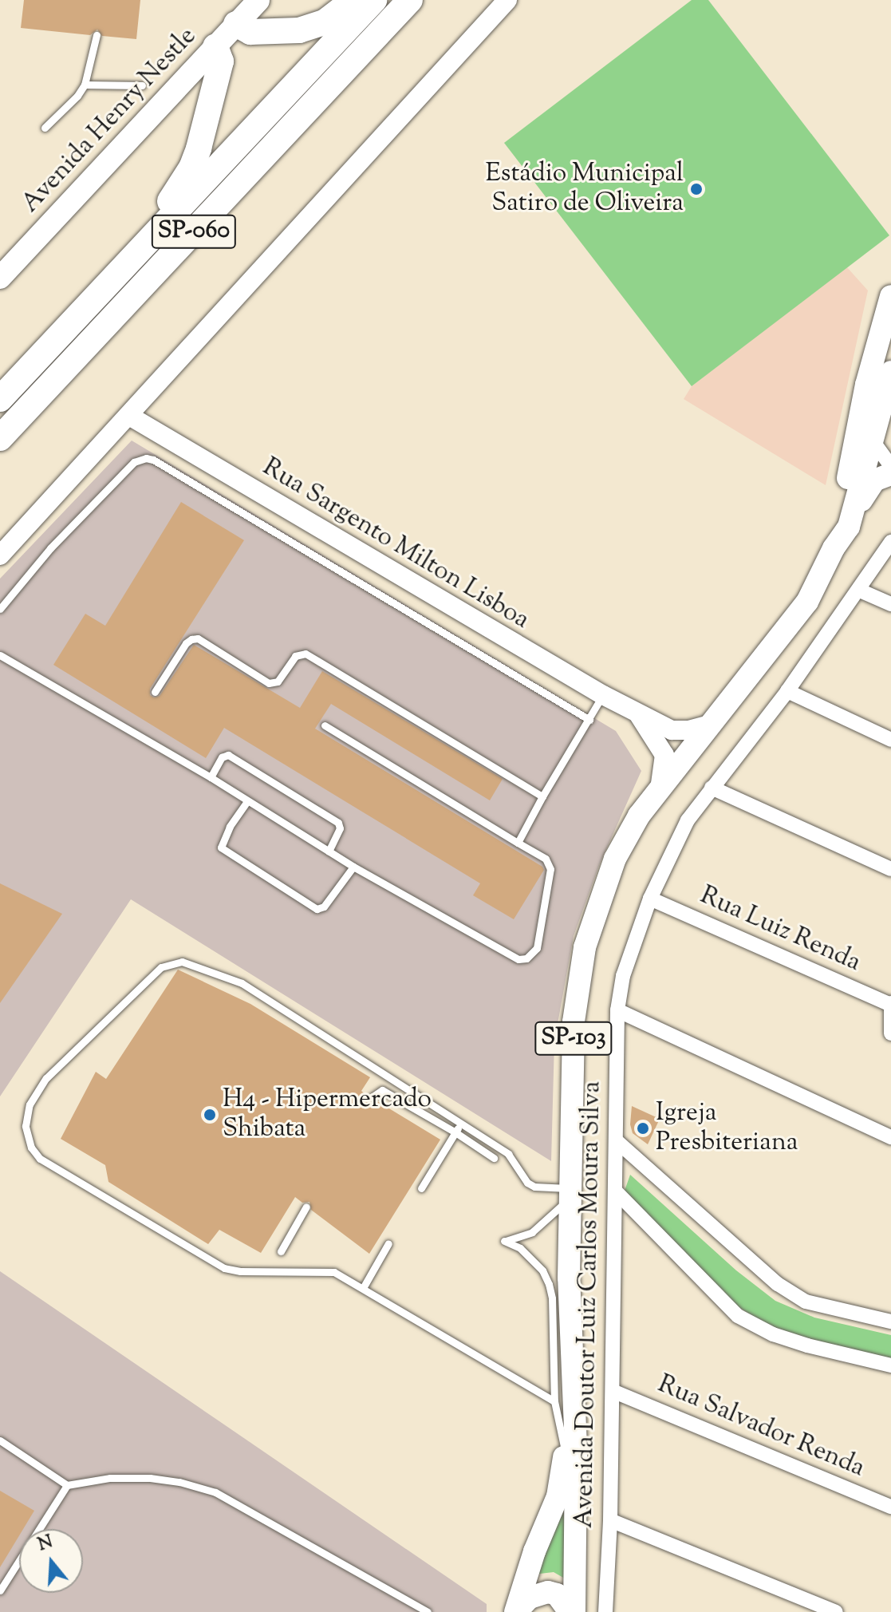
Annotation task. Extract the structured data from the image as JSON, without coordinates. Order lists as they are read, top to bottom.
{
  "streets": {
    "highway": ["SP-060"],
    "main road": ["Avenida Henry Nestle", "SP-103"],
    "street": [
      "Rua Sargento Milton Lisboa",
      "Rua Luiz Renda",
      "Avenida Doutor Luiz Carlos Moura Silva",
      "Rua Salvador Renda"
    ]
  },
  "crossings": [
    ["Rua Sargento Milton Lisboa", "SP-103"],
    ["Rua Luiz Renda", "Avenida Doutor Luiz Carlos Moura Silva"],
    ["Avenida Doutor Luiz Carlos Moura Silva", "Rua Salvador Renda"]
  ],
  "places": ["Estádio Municipal Satiro de Oliveira", "H4 - Hipermercado Shibata", "Igreja Presbiteriana"],
  "north": "top"
}
